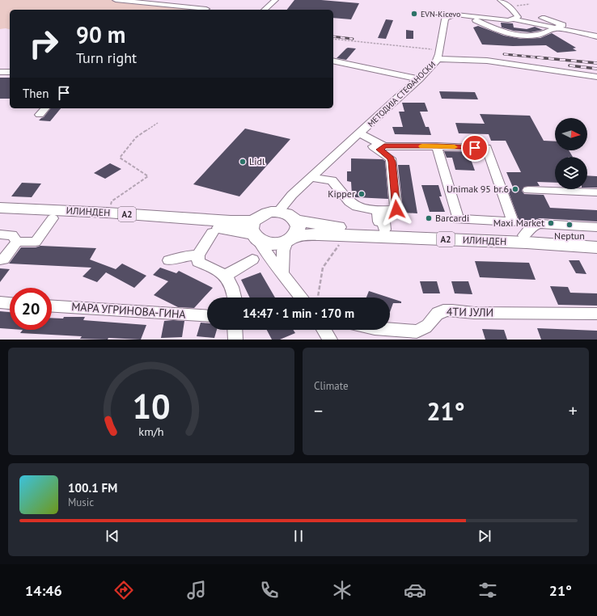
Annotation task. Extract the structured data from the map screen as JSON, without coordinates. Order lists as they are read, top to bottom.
{
  "streets": {
    "main road": ["ИЛИНДЕН", "A2"],
    "street": ["МЕТОДИЈА СТЕФАНОСКИ", "МАРА УГРИНОВА-ГИНА", "4ТИ ЈУЛИ"]
  },
  "crossings": [
    ["МЕТОДИЈА СТЕФАНОСКИ", "ИЛИНДЕН"]
  ],
  "places": [
    "EVN-Kicevo",
    "Lidl",
    "Unimak 95 br.6",
    "Kipper",
    "Barcardi",
    "Maxi Market",
    "Neptun"
  ],
  "north": "right",
  "page": {
    "turn": ["90 m", "Turn right"],
    "then": "Then",
    "limit": "20",
    "trip": "14:47 · 1 min · 170 m",
    "tile": "Climate",
    "heat": ["−", "21°", "+"],
    "song": ["100.1 FM", "Music"],
    "tabs": ["14:46", "21°"],
    "gauge": ["10", "km/h"]
  }
}
